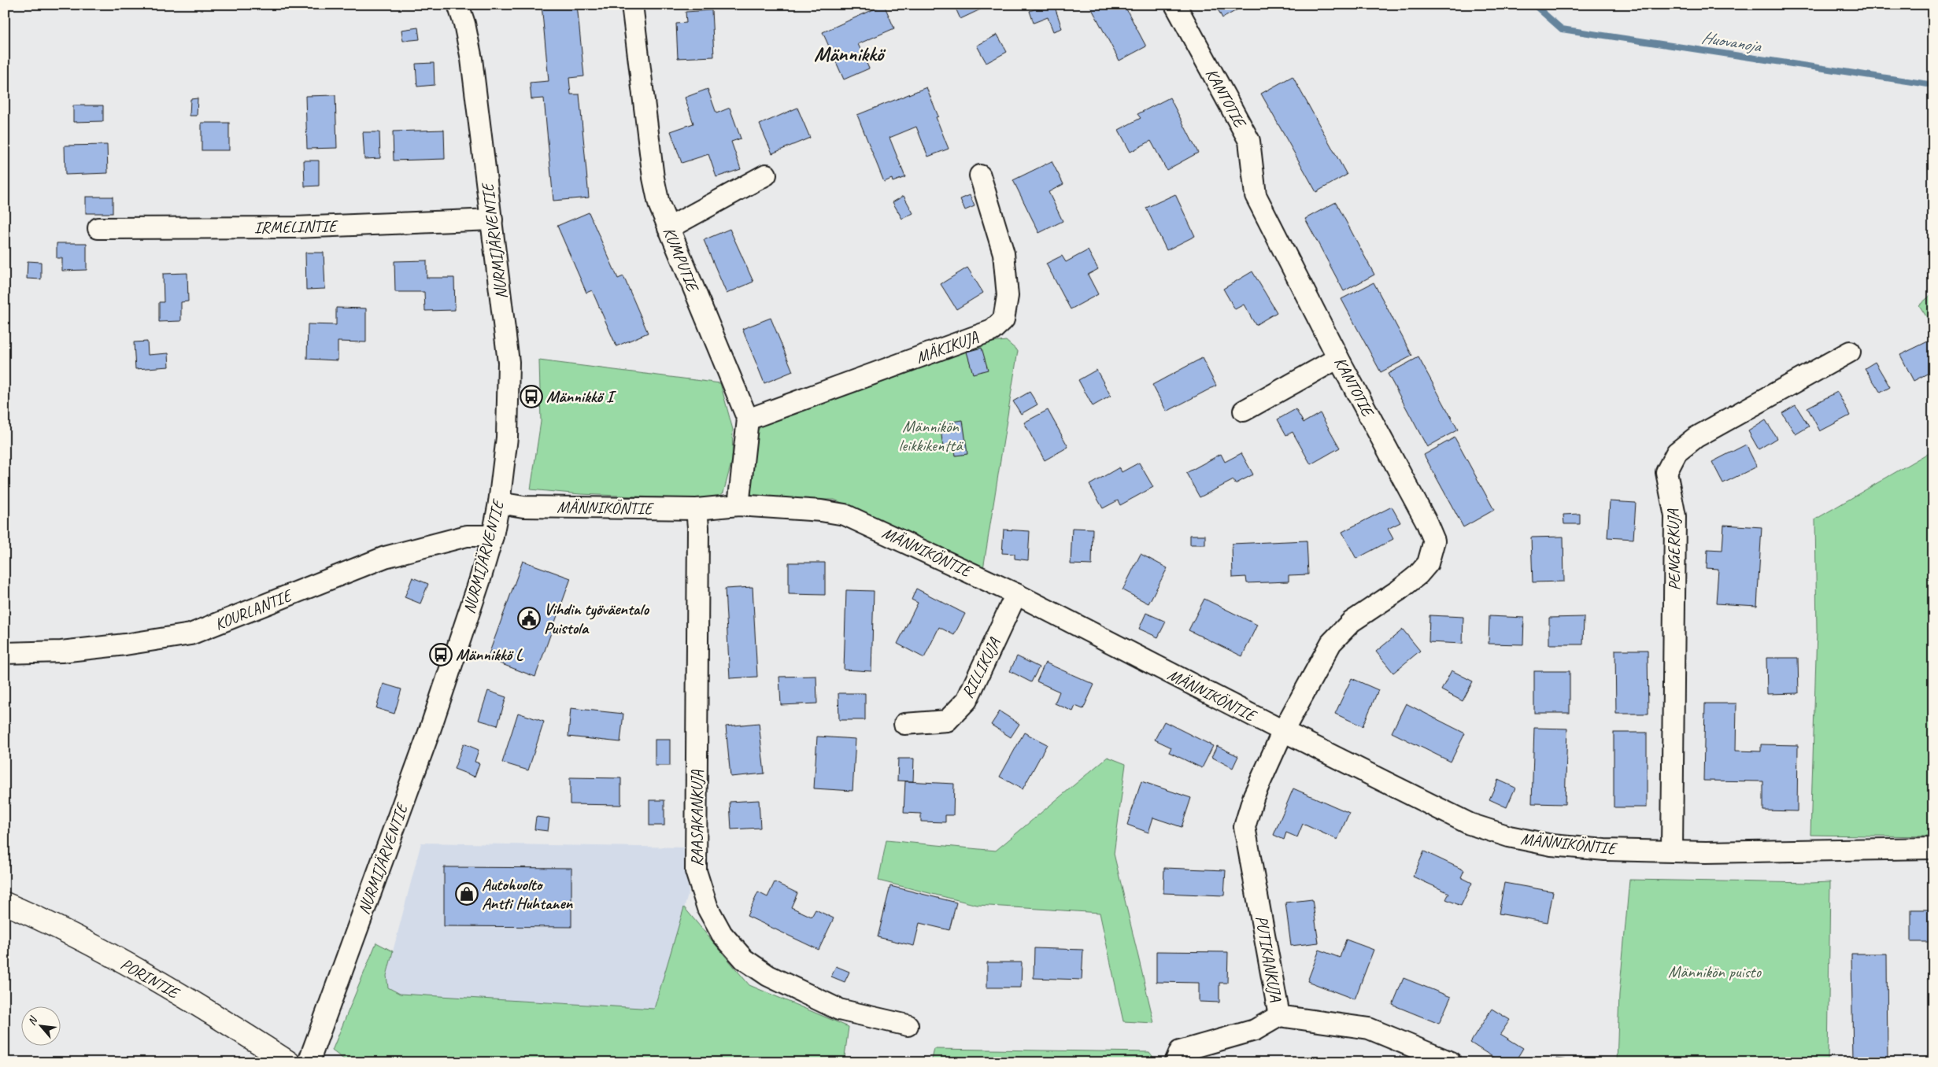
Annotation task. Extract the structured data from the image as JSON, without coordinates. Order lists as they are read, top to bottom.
{
  "streets": {
    "highway": ["PORINTIE"],
    "street": [
      "KANTOTIE",
      "IRMELINTIE",
      "NURMIJÄRVENTIE",
      "KUMPUTIE",
      "MÄKIKUJA",
      "MÄNNIKÖNTIE",
      "PENGERKUJA",
      "KOURLANTIE",
      "RILLIKUJA",
      "RAASAKANKUJA",
      "PUTIKANKUJA"
    ]
  },
  "crossings": [
    ["KANTOTIE", "MÄNNIKÖNTIE"],
    ["KANTOTIE", "PUTIKANKUJA"],
    ["IRMELINTIE", "NURMIJÄRVENTIE"],
    ["NURMIJÄRVENTIE", "MÄNNIKÖNTIE"],
    ["NURMIJÄRVENTIE", "KOURLANTIE"],
    ["KUMPUTIE", "MÄKIKUJA"],
    ["KUMPUTIE", "MÄNNIKÖNTIE"],
    ["MÄNNIKÖNTIE", "PENGERKUJA"],
    ["MÄNNIKÖNTIE", "RILLIKUJA"],
    ["MÄNNIKÖNTIE", "RAASAKANKUJA"],
    ["MÄNNIKÖNTIE", "PUTIKANKUJA"]
  ],
  "districts": ["Männikkö"],
  "water": ["Huovanoja"],
  "parks": ["Männikön leikkikenttä", "Männikön puisto"],
  "places": {
    "bus stop": ["Männikkö I", "Männikkö L"],
    "public building": ["Vihdin työväentalo Puistola"],
    "shop": ["Autohuolto Antti Huhtanen"]
  },
  "north": "top left"
}
